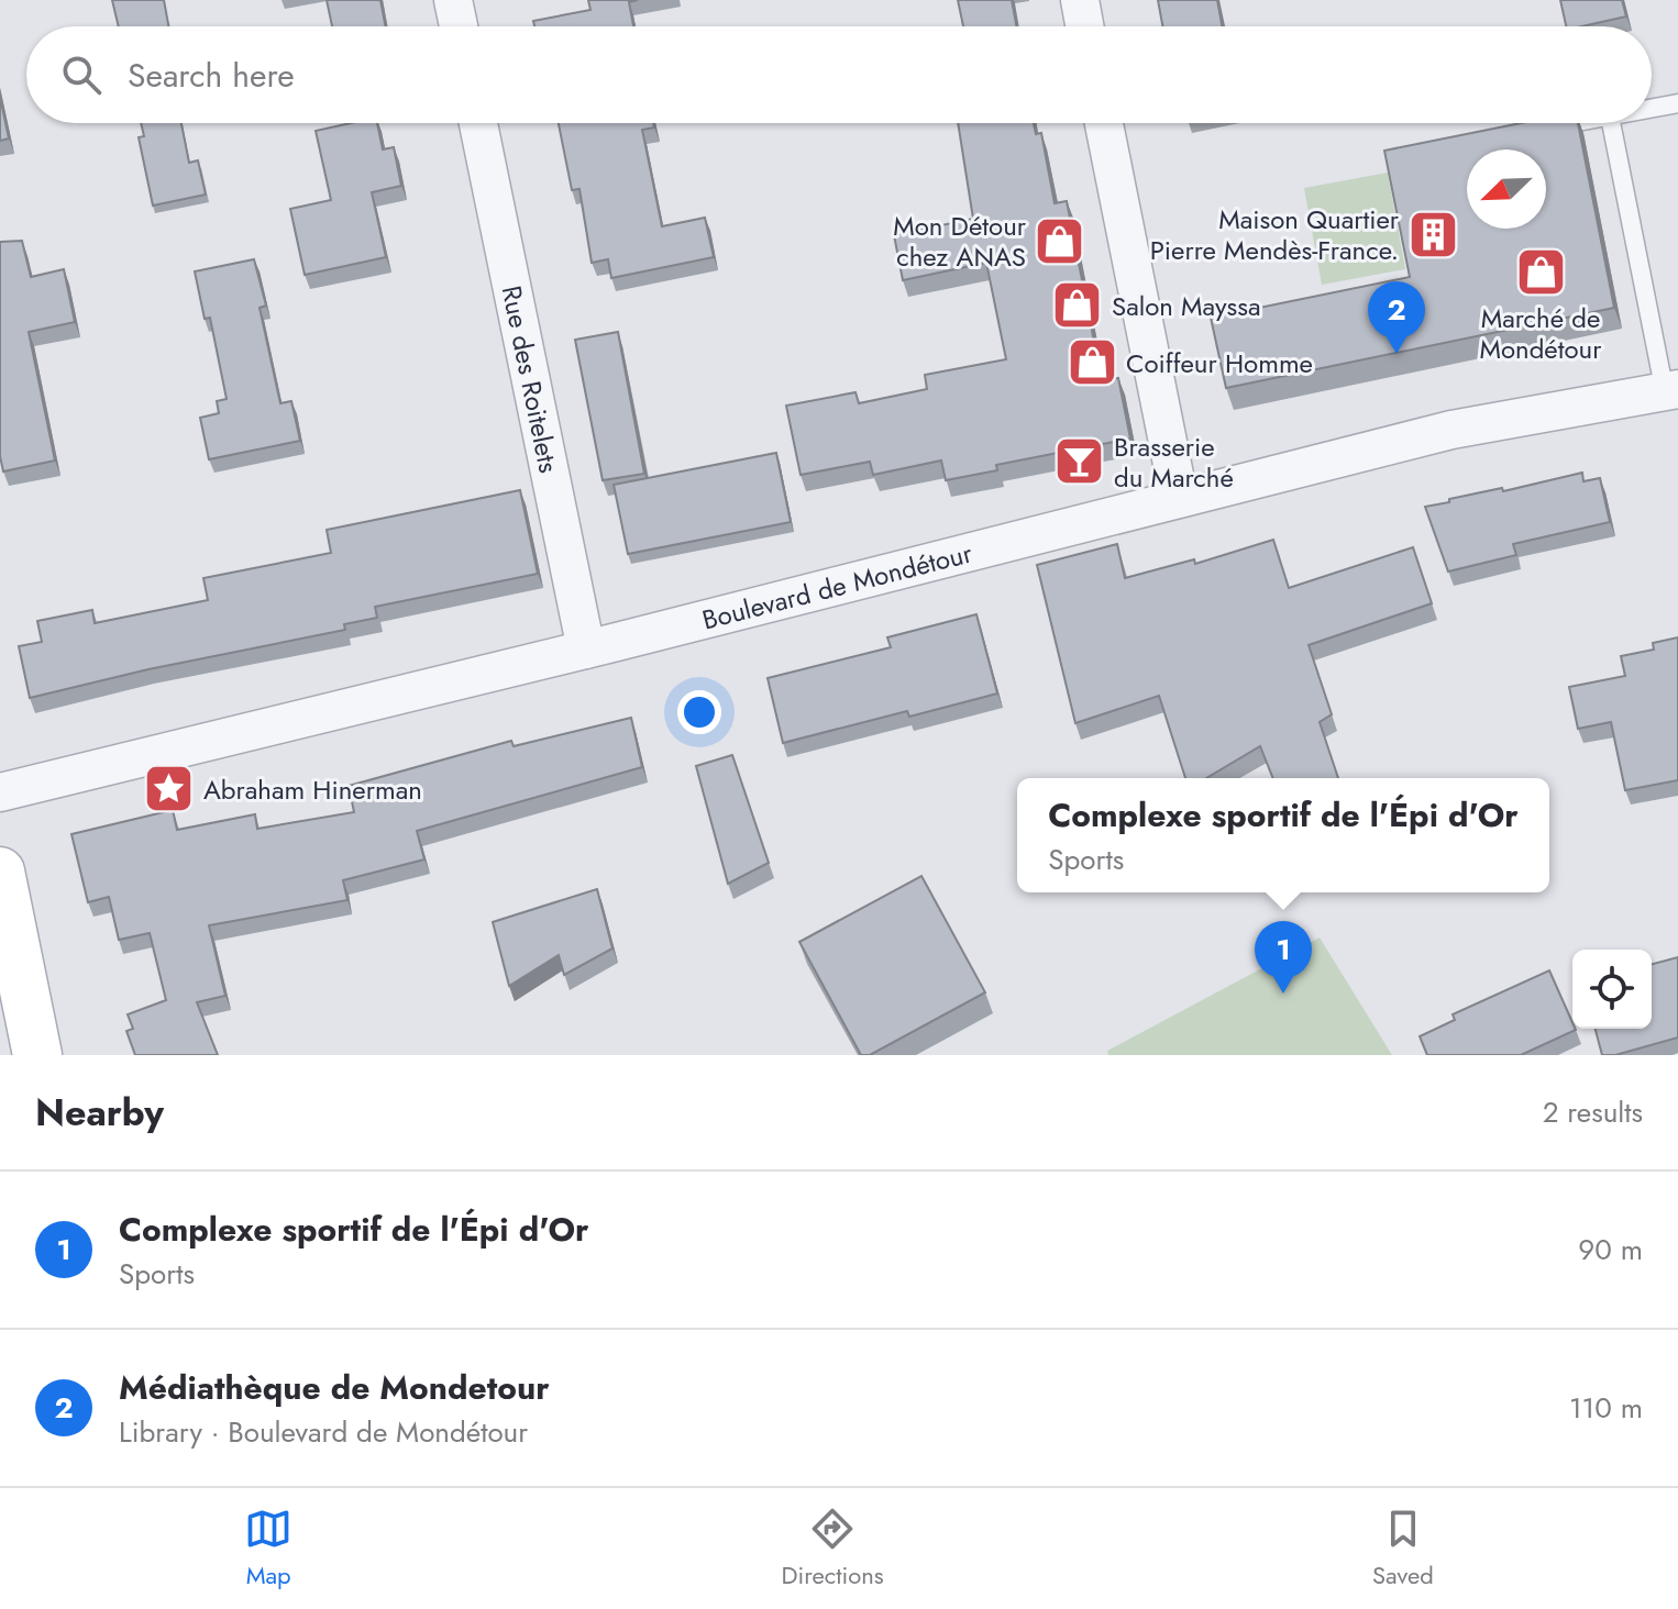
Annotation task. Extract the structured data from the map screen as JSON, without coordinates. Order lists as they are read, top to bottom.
{
  "streets": {
    "street": ["Rue des Roitelets", "Boulevard de Mondétour"]
  },
  "crossings": [
    ["Rue des Roitelets", "Boulevard de Mondétour"]
  ],
  "places": {
    "building": ["Maison Quartier Pierre Mendès-France."],
    "shop": [
      "Mon Détour chez ANAS",
      "Marché de Mondétour",
      "Salon Mayssa",
      "Coiffeur Homme"
    ],
    "bar": ["Brasserie du Marché"],
    "place": ["Abraham Hinerman"]
  },
  "north": "bottom left",
  "page": {
    "search": "Search here",
    "pins": ["2", "1"],
    "popup": ["Complexe sportif de l'Épi d'Or", "Sports"],
    "heading": ["Nearby", "2 results"],
    "list": [
      {
        "mark": "1",
        "name": "Complexe sportif de l'Épi d'Or",
        "note": "Sports",
        "value": "90 m"
      },
      {
        "mark": "2",
        "name": "Médiathèque de Mondetour",
        "note": "Library · Boulevard de Mondétour",
        "value": "110 m"
      }
    ],
    "nav": ["Map", "Directions", "Saved"]
  }
}
